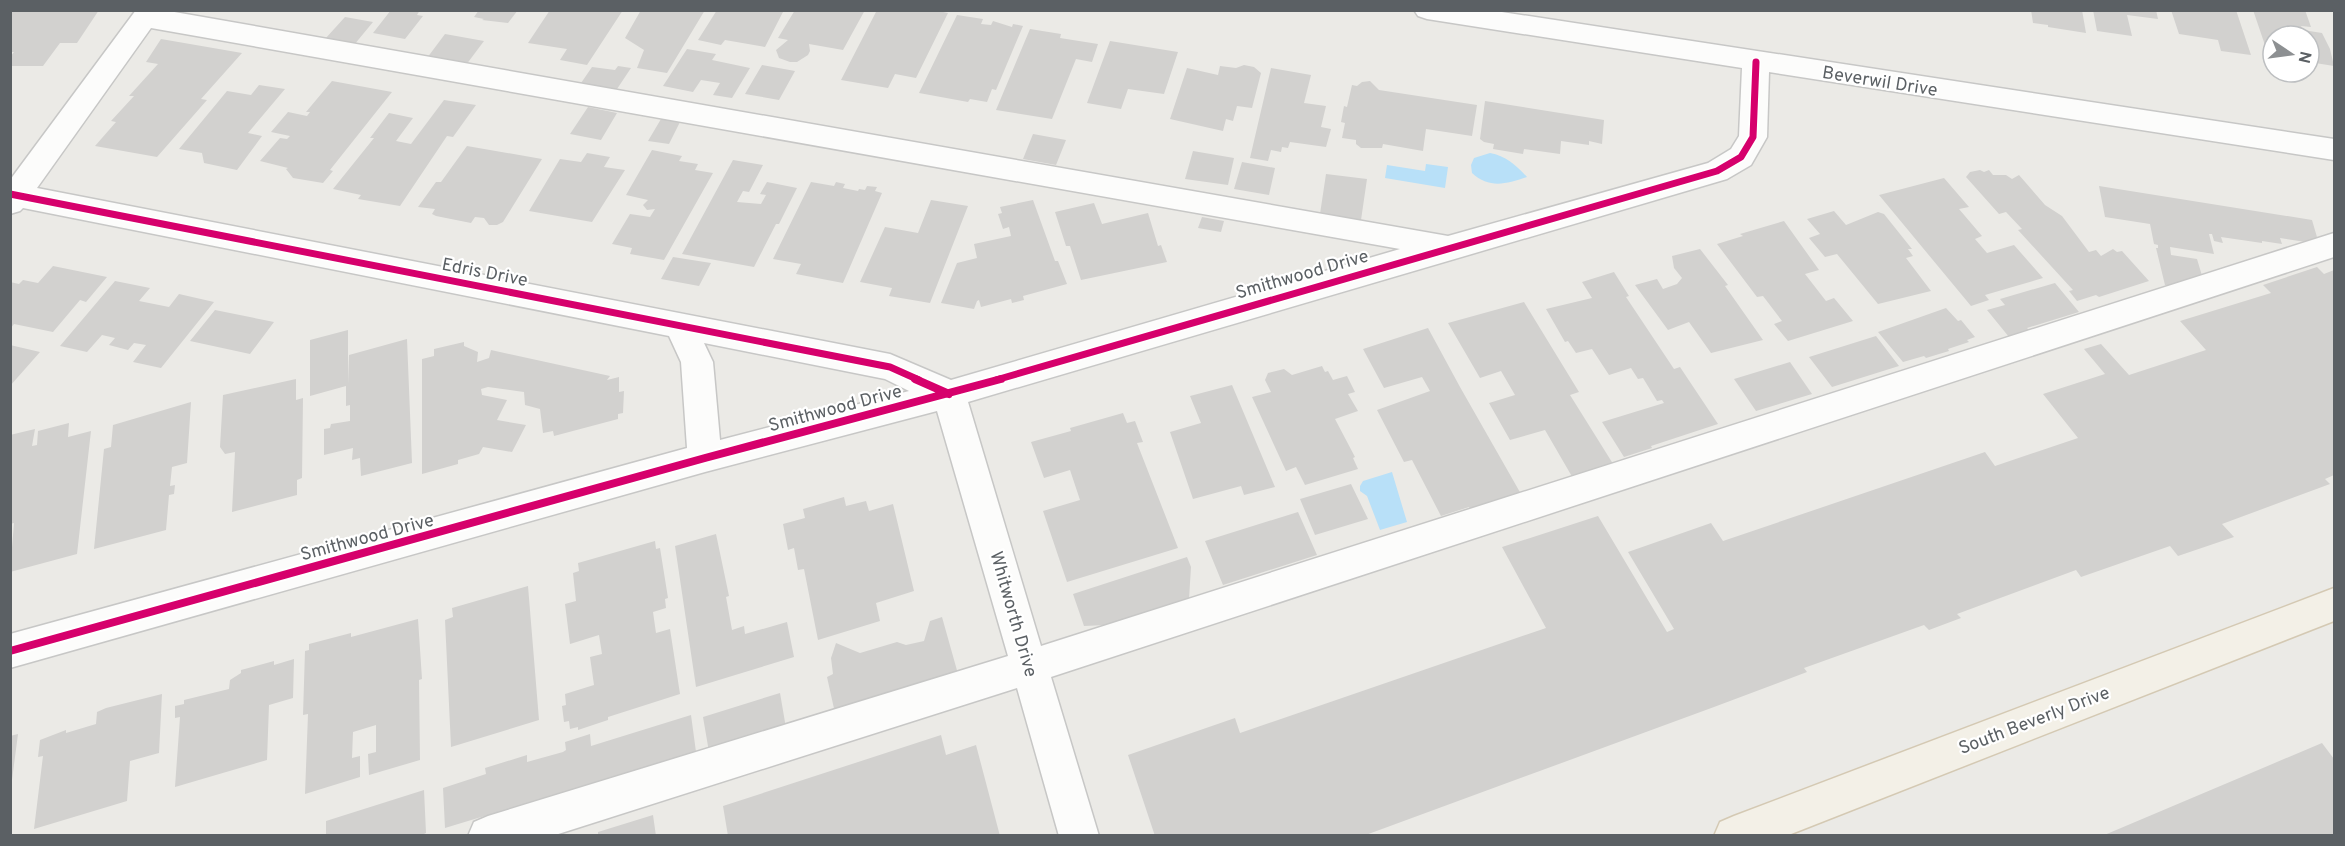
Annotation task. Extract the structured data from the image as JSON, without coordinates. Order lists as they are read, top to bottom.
{
  "streets": {
    "main road": ["South Beverly Drive"],
    "street": [
      "Beverwil Drive",
      "Edris Drive",
      "Smithwood Drive",
      "Whitworth Drive"
    ]
  },
  "crossings": [
    ["Beverwil Drive", "Smithwood Drive"],
    ["Edris Drive", "Smithwood Drive"],
    ["Edris Drive", "Whitworth Drive"],
    ["Smithwood Drive", "Whitworth Drive"]
  ],
  "north": "right"
}
